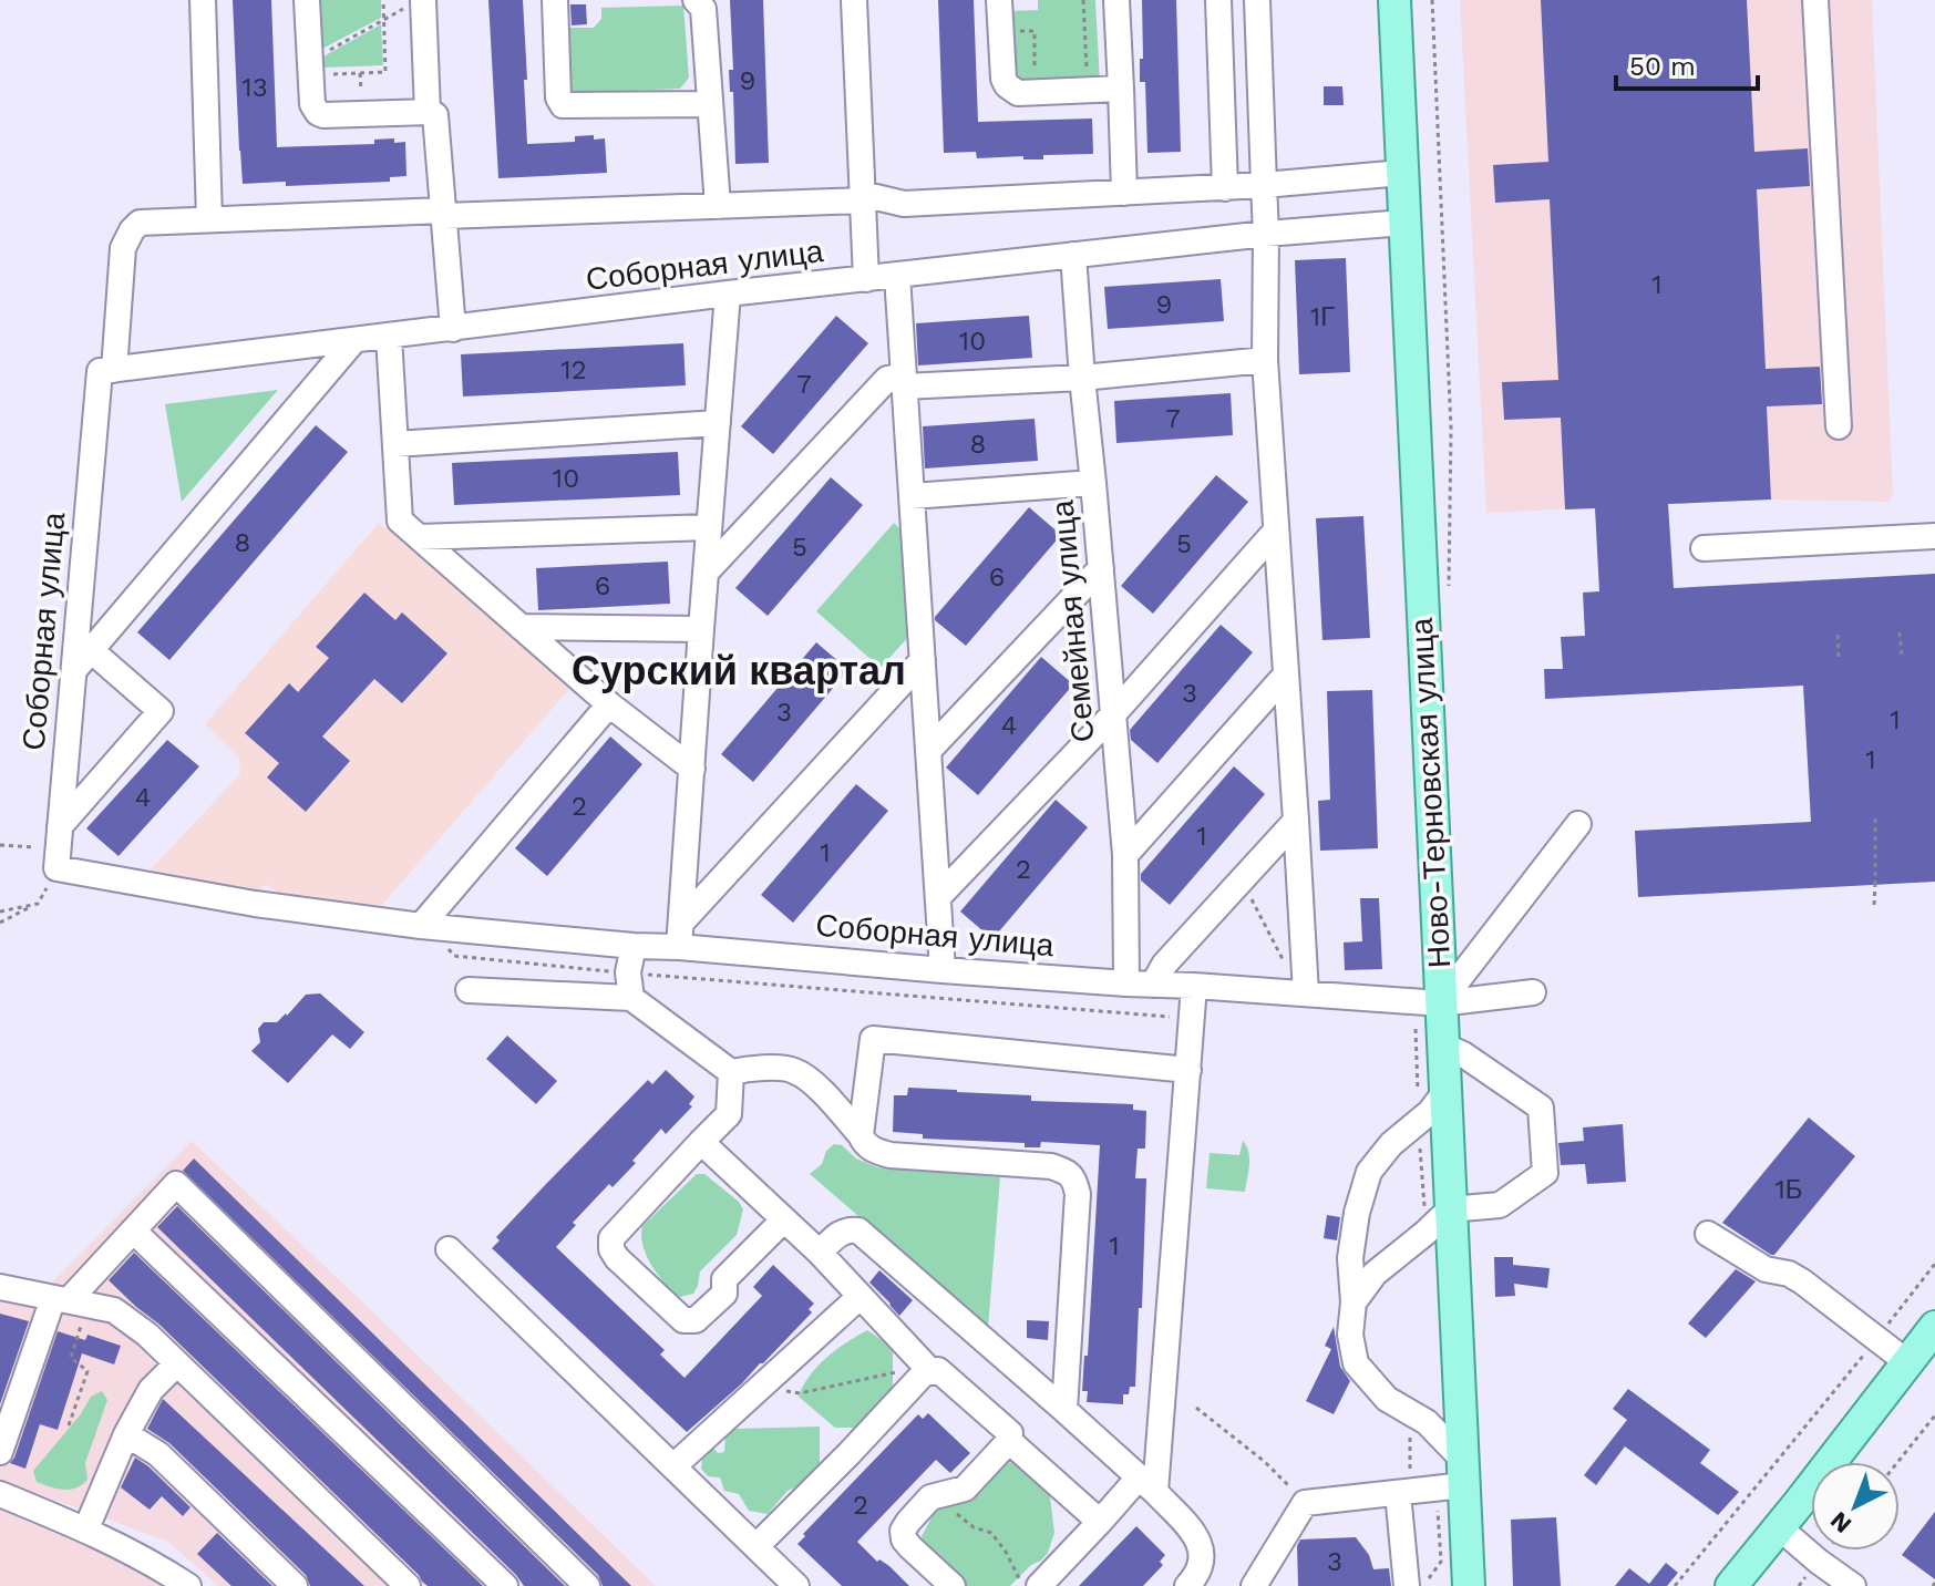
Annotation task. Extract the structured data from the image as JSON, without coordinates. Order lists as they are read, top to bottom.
{
  "streets": {
    "main road": ["Ново-Терновская улица"],
    "street": ["Соборная улица", "Семейная улица"]
  },
  "crossings": [
    ["Соборная улица", "Семейная улица"],
    ["Соборная улица", "Ново-Терновская улица"]
  ],
  "districts": ["Сурский квартал"],
  "house_numbers": [
    "9",
    "13",
    "1",
    "9",
    "1Г",
    "10",
    "12",
    "7",
    "7",
    "8",
    "10",
    "8",
    "5",
    "5",
    "6",
    "6",
    "3",
    "3",
    "1",
    "4",
    "1",
    "4",
    "2",
    "1",
    "1",
    "2",
    "1Б",
    "1",
    "2",
    "3"
  ],
  "scale_bar": "50 m",
  "north": "bottom left"
}
